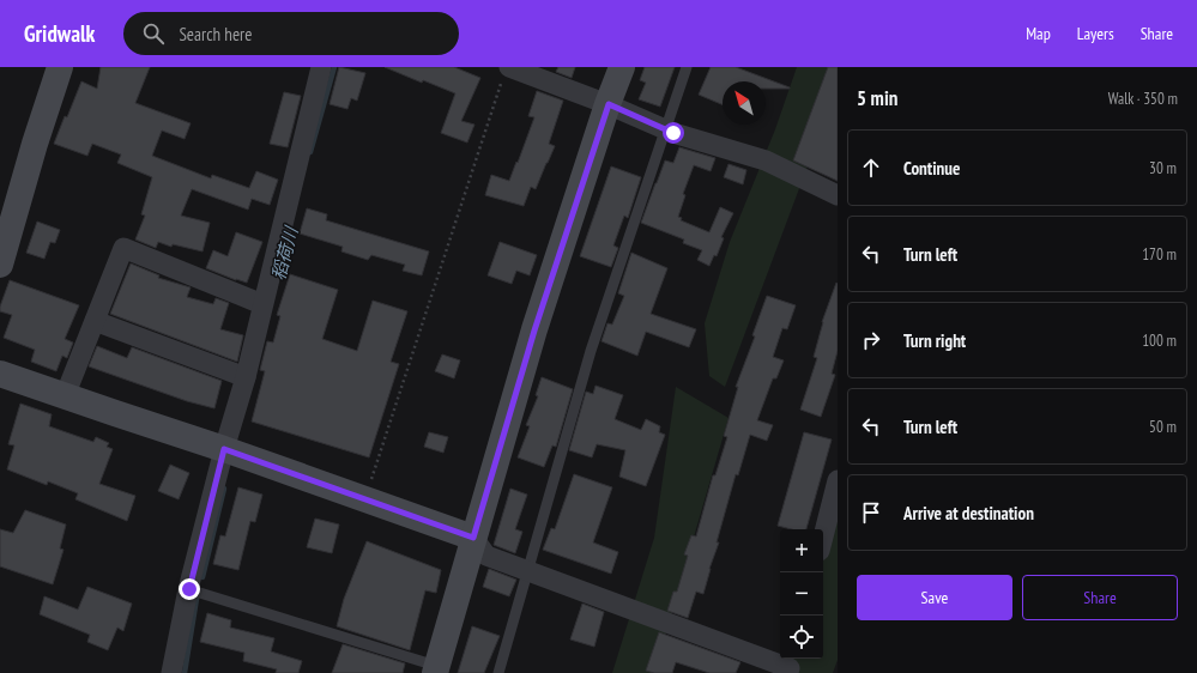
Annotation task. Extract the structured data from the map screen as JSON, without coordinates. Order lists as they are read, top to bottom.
{
  "water": ["稻荷川"],
  "north": "top left",
  "page": {
    "header": "Gridwalk",
    "search": "Search here",
    "nav": ["Map", "Layers", "Share"],
    "heading": ["5 min", "Walk · 350 m"],
    "list": [
      ["Continue", "30 m"],
      ["Turn left", "170 m"],
      ["Turn right", "100 m"],
      ["Turn left", "50 m"],
      "Arrive at destination"
    ],
    "map_buttons": ["+", "−"],
    "buttons": ["Save", "Share"]
  }
}
